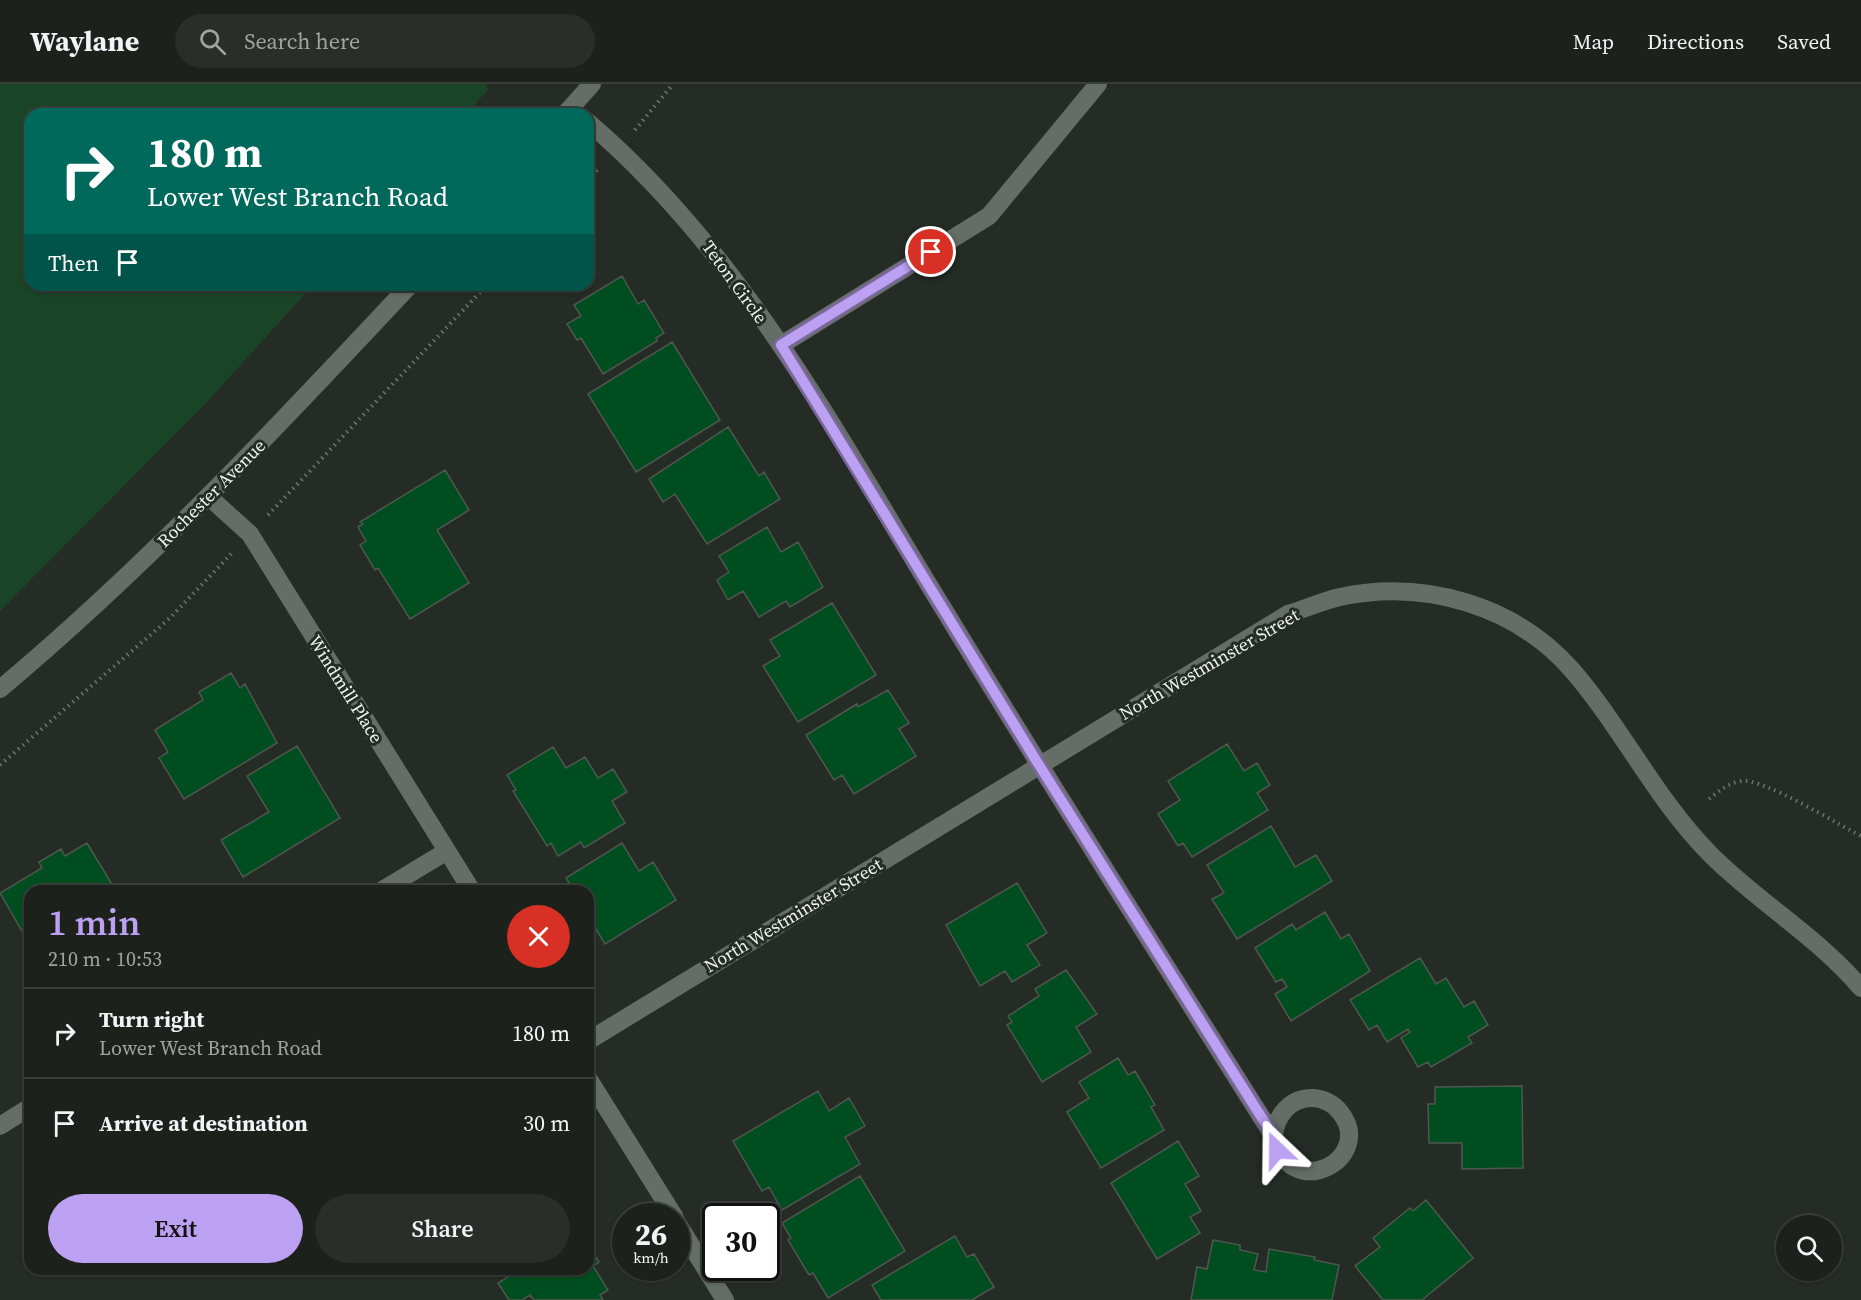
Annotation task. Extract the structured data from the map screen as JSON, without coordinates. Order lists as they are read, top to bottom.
{
  "streets": {
    "street": [
      "Teton Circle",
      "Rochester Avenue",
      "North Westminster Street",
      "Windmill Place"
    ]
  },
  "crossings": [
    ["Teton Circle", "North Westminster Street"],
    ["Rochester Avenue", "Windmill Place"]
  ],
  "page": {
    "header": "Waylane",
    "search": "Search here",
    "nav": ["Map", "Directions", "Saved"],
    "turn": ["180 m", "Lower West Branch Road"],
    "then": "Then",
    "heading": ["1 min", "210 m · 10:53"],
    "list": [
      {
        "name": "Turn right",
        "note": "Lower West Branch Road",
        "value": "180 m"
      },
      {
        "name": "Arrive at destination",
        "value": "30 m"
      }
    ],
    "buttons": ["Exit", "Share"],
    "speed": "26 km/h",
    "limit": "30"
  }
}
